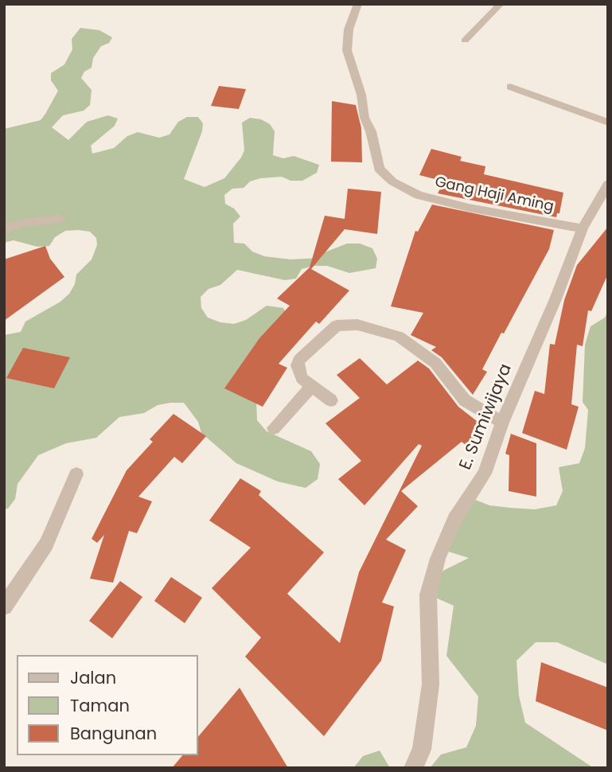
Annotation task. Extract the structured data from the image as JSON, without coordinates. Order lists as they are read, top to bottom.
{
  "streets": {
    "street": ["Gang Haji Aming", "E. Sumiwijaya"]
  },
  "crossings": [
    ["Gang Haji Aming", "E. Sumiwijaya"]
  ],
  "legend": ["Jalan", "Taman", "Bangunan"]
}
